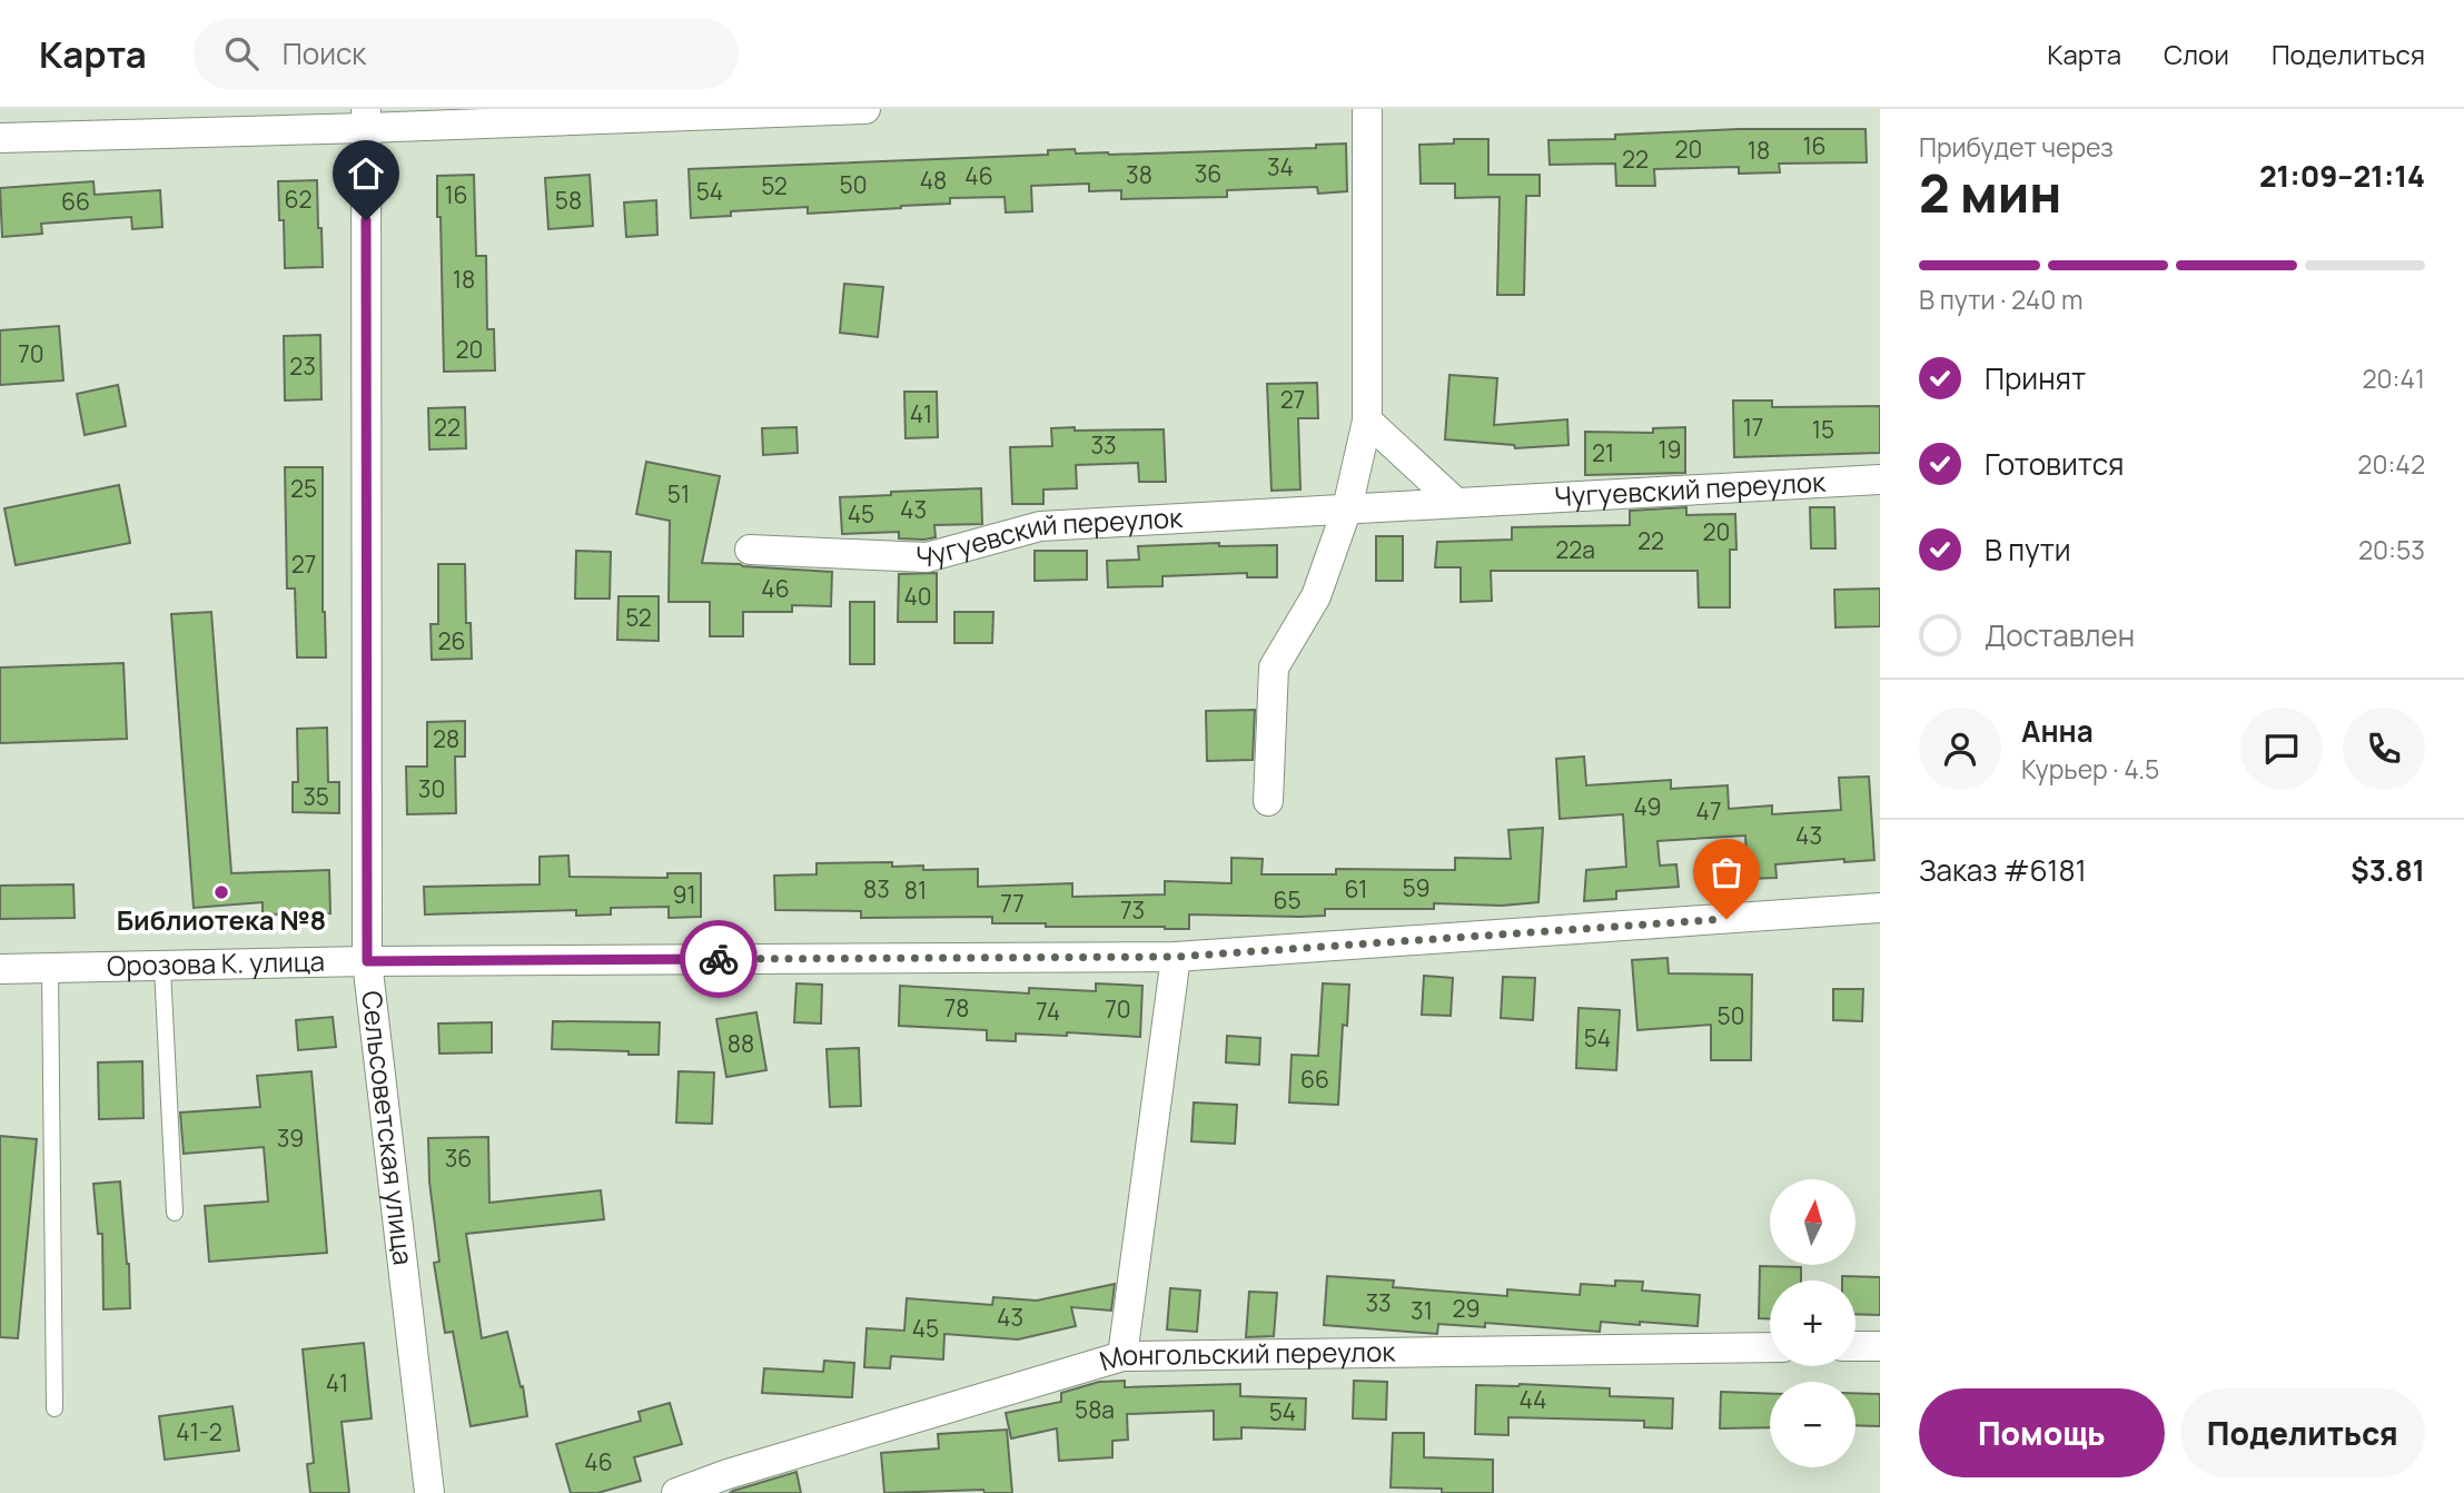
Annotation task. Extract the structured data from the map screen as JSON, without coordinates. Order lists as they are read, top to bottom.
{
  "streets": {
    "street": [
      "Чугуевский переулок",
      "Орозова К. улица",
      "Сельсоветская улица",
      "Монгольский переулок"
    ]
  },
  "crossings": [
    ["Орозова К. улица", "Сельсоветская улица"]
  ],
  "places": ["Библиотека №8"],
  "house_numbers": [
    "16",
    "20",
    "18",
    "22",
    "34",
    "36",
    "38",
    "46",
    "48",
    "50",
    "52",
    "54",
    "16",
    "62",
    "58",
    "66",
    "18",
    "20",
    "70",
    "23",
    "27",
    "41",
    "22",
    "17",
    "15",
    "33",
    "19",
    "21",
    "25",
    "51",
    "43",
    "45",
    "20",
    "22",
    "22a",
    "27",
    "46",
    "40",
    "52",
    "26",
    "28",
    "30",
    "35",
    "49",
    "47",
    "43",
    "59",
    "83",
    "61",
    "81",
    "91",
    "65",
    "77",
    "73",
    "78",
    "70",
    "74",
    "50",
    "54",
    "88",
    "66",
    "39",
    "36",
    "33",
    "29",
    "31",
    "43",
    "45",
    "41",
    "44",
    "58a",
    "54",
    "41-2",
    "46"
  ],
  "north": "top",
  "page": {
    "header": "Карта",
    "search": "Поиск",
    "nav": ["Карта", "Слои", "Поделиться"],
    "heading": ["2 мин", "Прибудет через", "21:09–21:14"],
    "panel": [
      "Анна",
      "Курьер · 4.5",
      "Заказ #6181",
      "$3.81"
    ],
    "bar": "В пути · 240 m",
    "list": [
      ["Принят", "20:41"],
      ["Готовится", "20:42"],
      ["В пути", "20:53"],
      "Доставлен"
    ],
    "map_buttons": ["+", "−"],
    "buttons": ["Помощь", "Поделиться"]
  }
}
